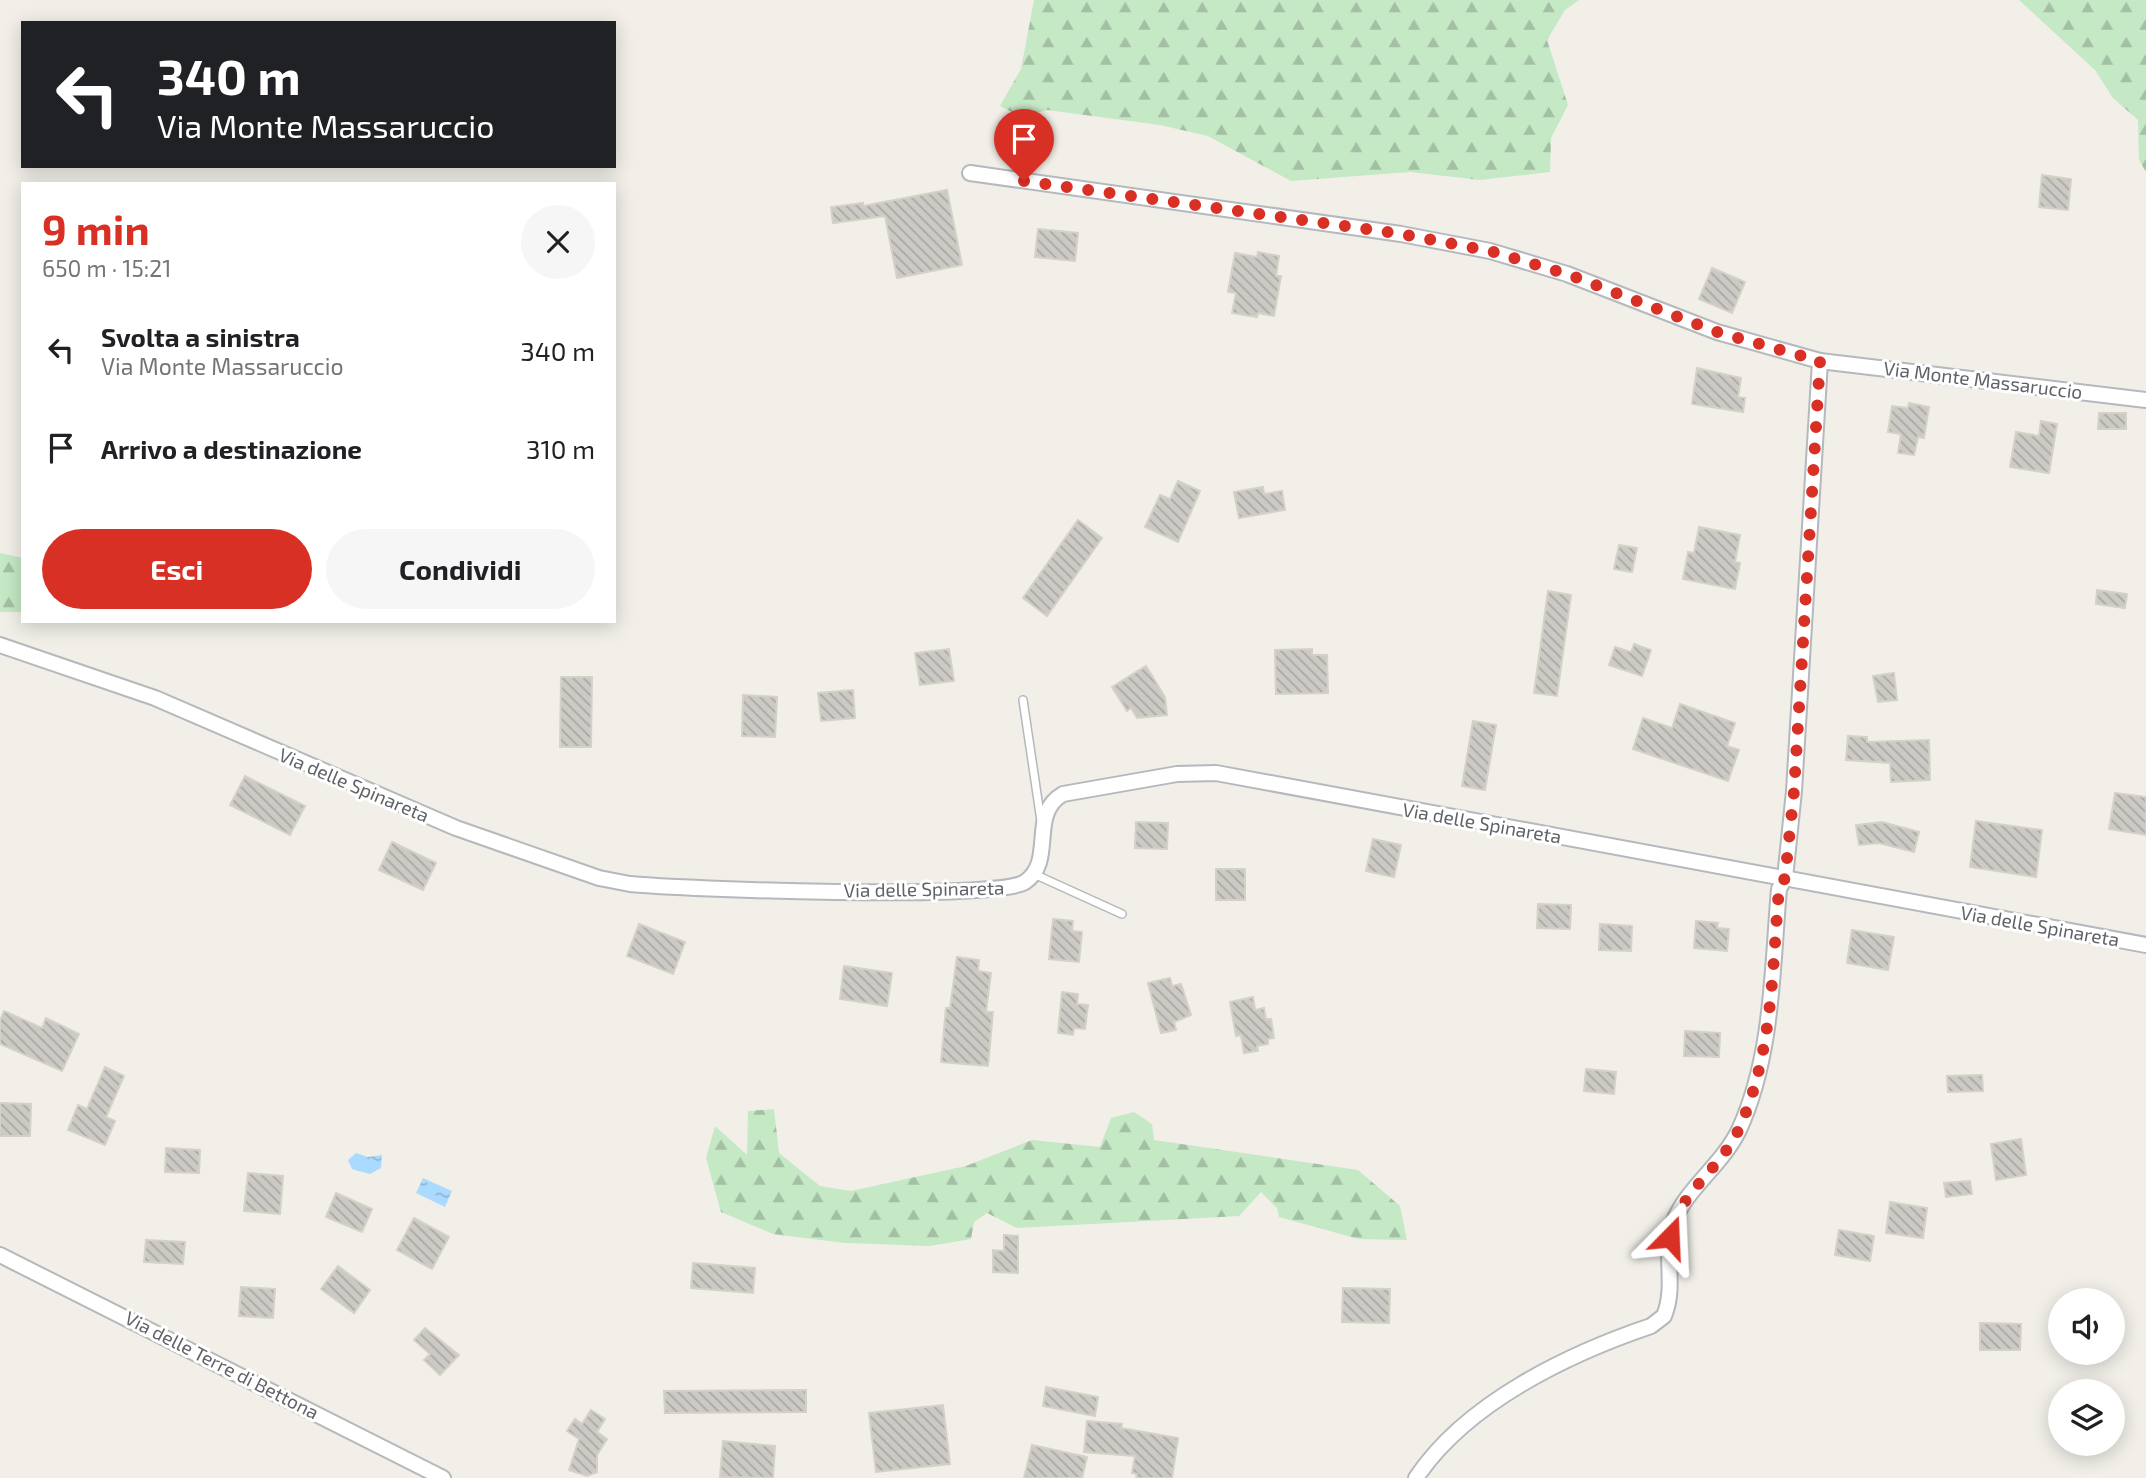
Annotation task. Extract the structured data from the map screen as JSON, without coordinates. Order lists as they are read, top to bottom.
{
  "streets": {
    "street": ["Via Monte Massaruccio", "Via delle Spinareta", "Via delle Terre di Bettona"]
  },
  "page": {
    "turn": ["340 m", "Via Monte Massaruccio"],
    "heading": ["9 min", "650 m · 15:21"],
    "list": [
      {
        "name": "Svolta a sinistra",
        "note": "Via Monte Massaruccio",
        "value": "340 m"
      },
      {
        "name": "Arrivo a destinazione",
        "value": "310 m"
      }
    ],
    "buttons": ["Esci", "Condividi"]
  }
}
